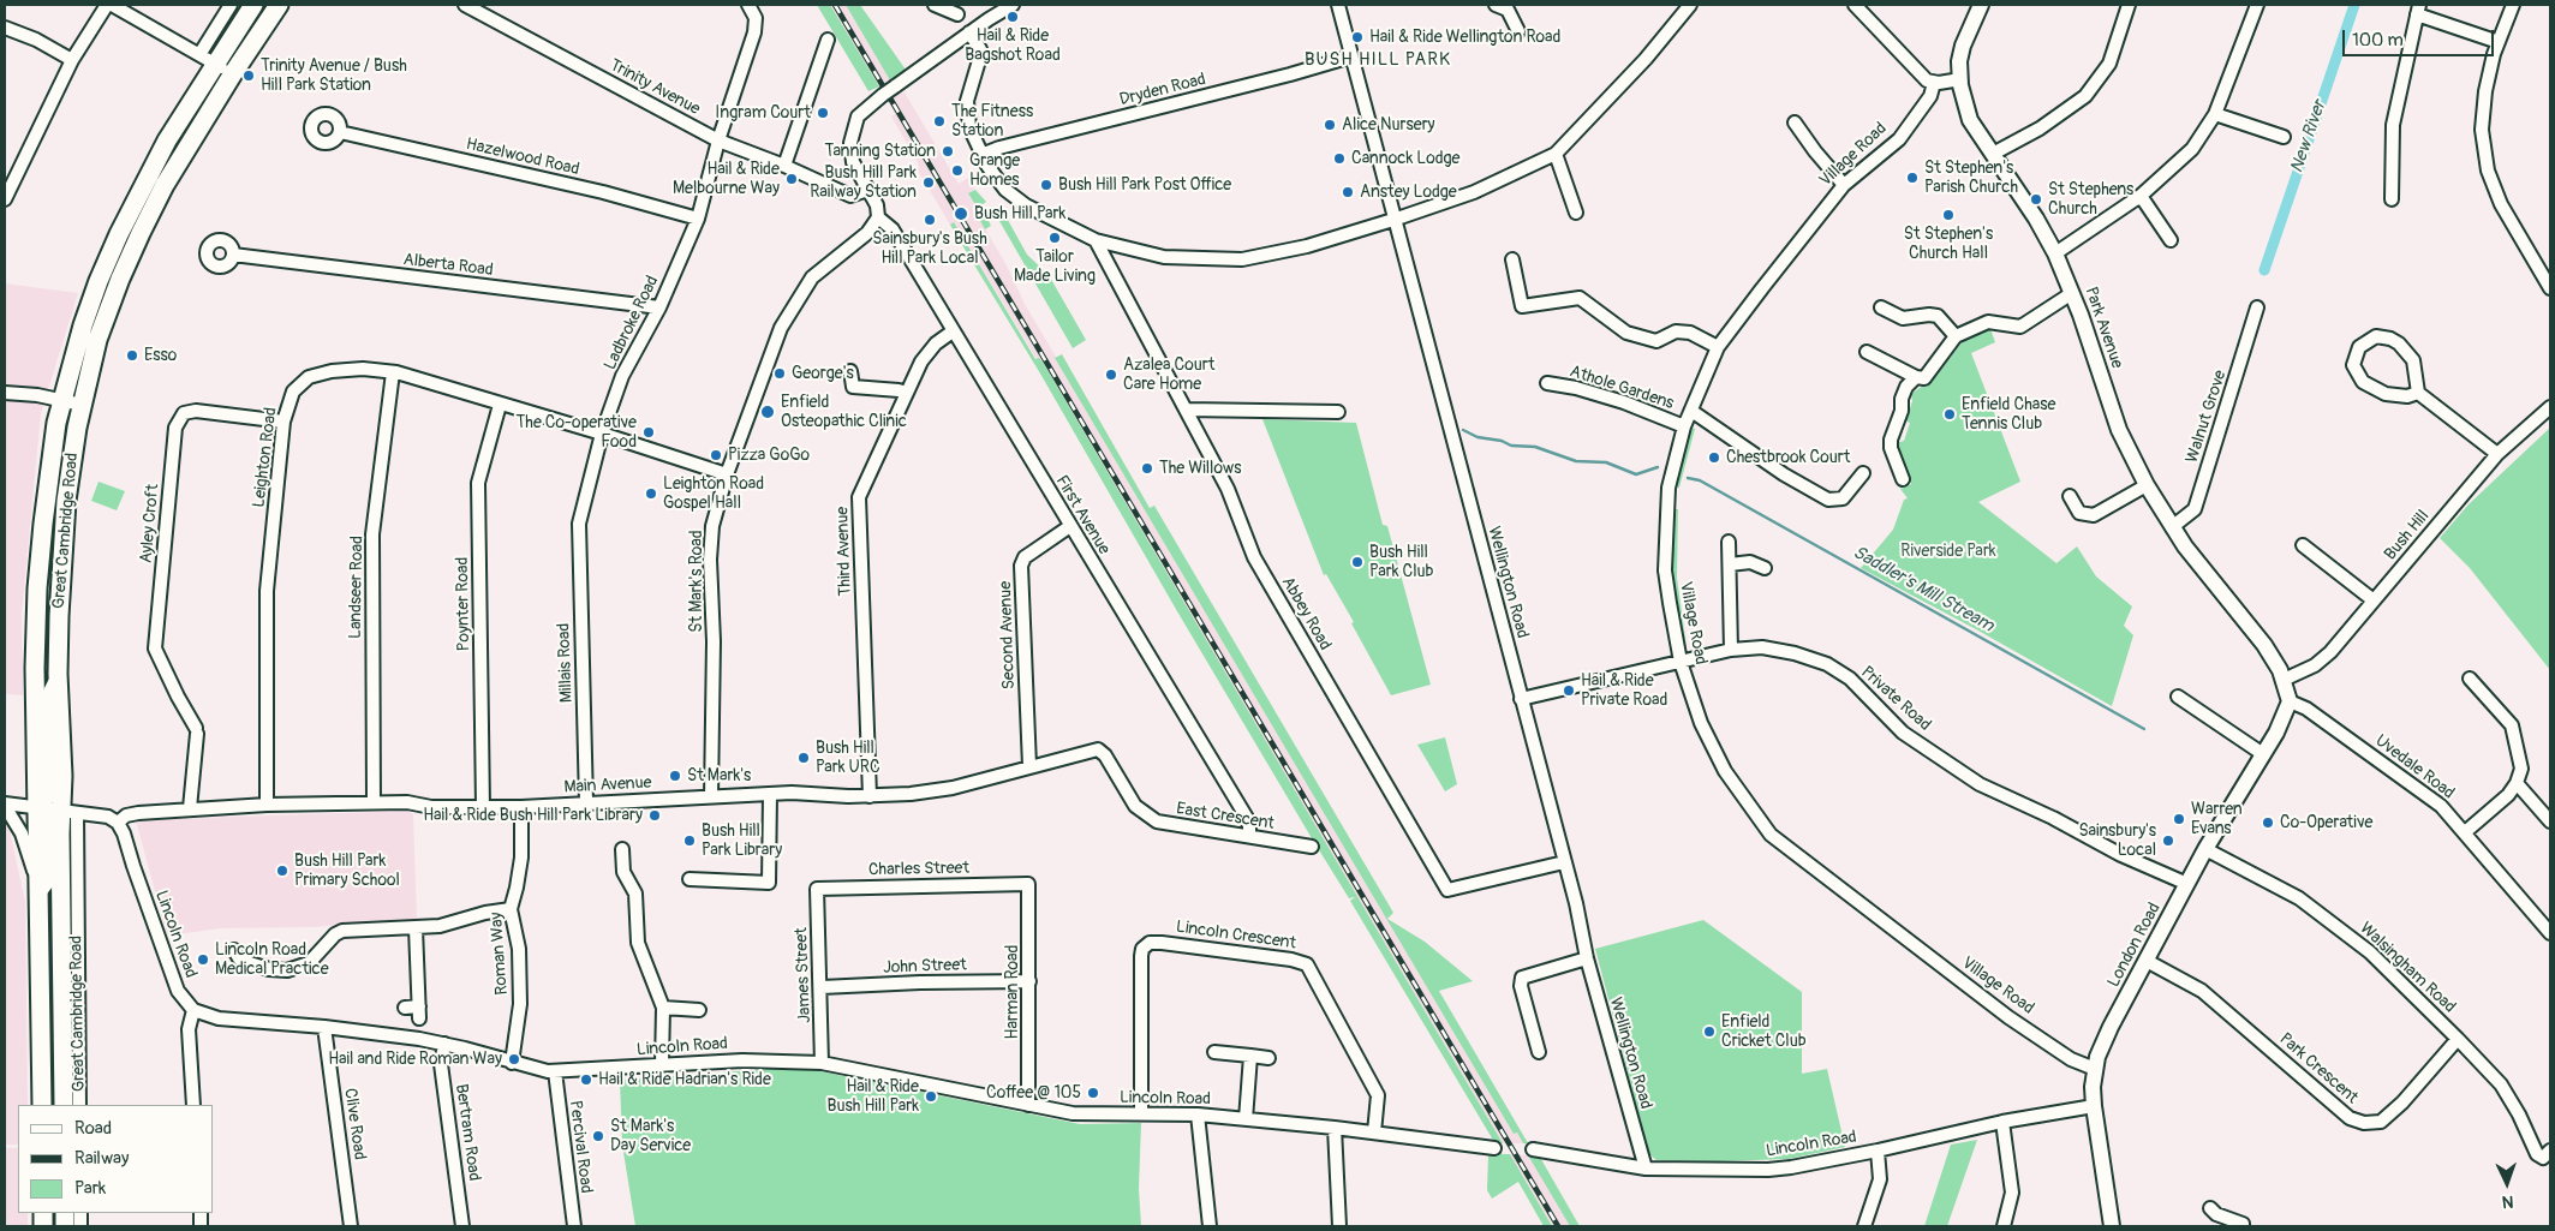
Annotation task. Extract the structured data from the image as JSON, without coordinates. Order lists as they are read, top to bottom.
{
  "streets": {
    "highway": ["Great Cambridge Road"],
    "main road": ["Park Avenue", "London Road"],
    "street": [
      "Trinity Avenue",
      "Dryden Road",
      "Village Road",
      "Hazelwood Road",
      "Alberta Road",
      "Ladbroke Road",
      "Athole Gardens",
      "Walnut Grove",
      "Leighton Road",
      "First Avenue",
      "Ayley Croft",
      "Bush Hill",
      "Third Avenue",
      "St Mark's Road",
      "Wellington Road",
      "Landseer Road",
      "Poynter Road",
      "Abbey Road",
      "Second Avenue",
      "Millais Road",
      "Private Road",
      "Uvedale Road",
      "Main Avenue",
      "East Crescent",
      "Charles Street",
      "Lincoln Road",
      "Lincoln Crescent",
      "Roman Way",
      "John Street",
      "Walsingham Road",
      "James Street",
      "Harman Road",
      "Park Crescent",
      "Clive Road",
      "Bertram Road",
      "Percival Road"
    ]
  },
  "crossings": [
    ["Trinity Avenue", "Ladbroke Road"],
    ["Trinity Avenue", "First Avenue"],
    ["Dryden Road", "Wellington Road"],
    ["Village Road", "Athole Gardens"],
    ["Village Road", "Private Road"],
    ["Village Road", "London Road"],
    ["Hazelwood Road", "Ladbroke Road"],
    ["Alberta Road", "Ladbroke Road"],
    ["Ladbroke Road", "Leighton Road"],
    ["Ladbroke Road", "Millais Road"],
    ["Park Avenue", "Walnut Grove"],
    ["Park Avenue", "Bush Hill"],
    ["Park Avenue", "Uvedale Road"],
    ["Park Avenue", "London Road"],
    ["Leighton Road", "Ayley Croft"],
    ["Leighton Road", "St Mark's Road"],
    ["Leighton Road", "Landseer Road"],
    ["Leighton Road", "Poynter Road"],
    ["Leighton Road", "Main Avenue"],
    ["First Avenue", "Third Avenue"],
    ["First Avenue", "St Mark's Road"],
    ["First Avenue", "Second Avenue"],
    ["First Avenue", "East Crescent"],
    ["Ayley Croft", "Main Avenue"],
    ["Third Avenue", "Main Avenue"],
    ["St Mark's Road", "Main Avenue"],
    ["Wellington Road", "Abbey Road"],
    ["Wellington Road", "Private Road"],
    ["Wellington Road", "Lincoln Road"],
    ["Landseer Road", "Main Avenue"],
    ["Poynter Road", "Main Avenue"],
    ["Second Avenue", "Main Avenue"],
    ["Millais Road", "Main Avenue"],
    ["Private Road", "London Road"],
    ["Uvedale Road", "London Road"],
    ["Main Avenue", "East Crescent"],
    ["Main Avenue", "Lincoln Road"],
    ["Main Avenue", "Roman Way"],
    ["Charles Street", "James Street"],
    ["Charles Street", "Harman Road"],
    ["Lincoln Road", "Lincoln Crescent"],
    ["Lincoln Road", "London Road"],
    ["Lincoln Road", "Roman Way"],
    ["Lincoln Road", "James Street"],
    ["Lincoln Road", "Harman Road"],
    ["Lincoln Road", "Clive Road"],
    ["Lincoln Road", "Bertram Road"],
    ["Lincoln Road", "Percival Road"],
    ["London Road", "Walsingham Road"],
    ["London Road", "Park Crescent"],
    ["John Street", "James Street"],
    ["John Street", "Harman Road"],
    ["Walsingham Road", "Park Crescent"]
  ],
  "districts": ["BUSH HILL PARK"],
  "water": ["New River", "Saddler's Mill Stream"],
  "parks": ["Riverside Park"],
  "places": [
    "Hail & Ride Bagshot Road",
    "Hail & Ride Wellington Road",
    "Trinity Avenue / Bush Hill Park Station",
    "Ingram Court",
    "The Fitness Station",
    "Alice Nursery",
    "Tanning Station",
    "Cannock Lodge",
    "Grange Homes",
    "St Stephen's Parish Church",
    "Hail & Ride Melbourne Way",
    "Bush Hill Park Railway Station",
    "Bush Hill Park Post Office",
    "Anstey Lodge",
    "St Stephens Church",
    "Bush Hill Park",
    "St Stephen's Church Hall",
    "Sainsbury's Bush Hill Park Local",
    "Tailor Made Living",
    "Esso",
    "George's",
    "Azalea Court Care Home",
    "Enfield Osteopathic Clinic",
    "Enfield Chase Tennis Club",
    "The Co-operative Food",
    "Pizza GoGo",
    "Chestbrook Court",
    "The Willows",
    "Leighton Road Gospel Hall",
    "Bush Hill Park Club",
    "Hail & Ride Private Road",
    "Bush Hill Park URC",
    "St Mark's",
    "Hail & Ride Bush Hill Park Library",
    "Warren Evans",
    "Co-Operative",
    "Bush Hill Park Library",
    "Sainsbury's Local",
    "Bush Hill Park Primary School",
    "Lincoln Road Medical Practice",
    "Enfield Cricket Club",
    "Hail and Ride Roman Way",
    "Hail & Ride Hadrian's Ride",
    "Coffee @ 105",
    "Hail & Ride Bush Hill Park",
    "St Mark's Day Service"
  ],
  "legend": ["Road", "Railway", "Park"],
  "scale_bar": "100 m",
  "north": "bottom"
}
